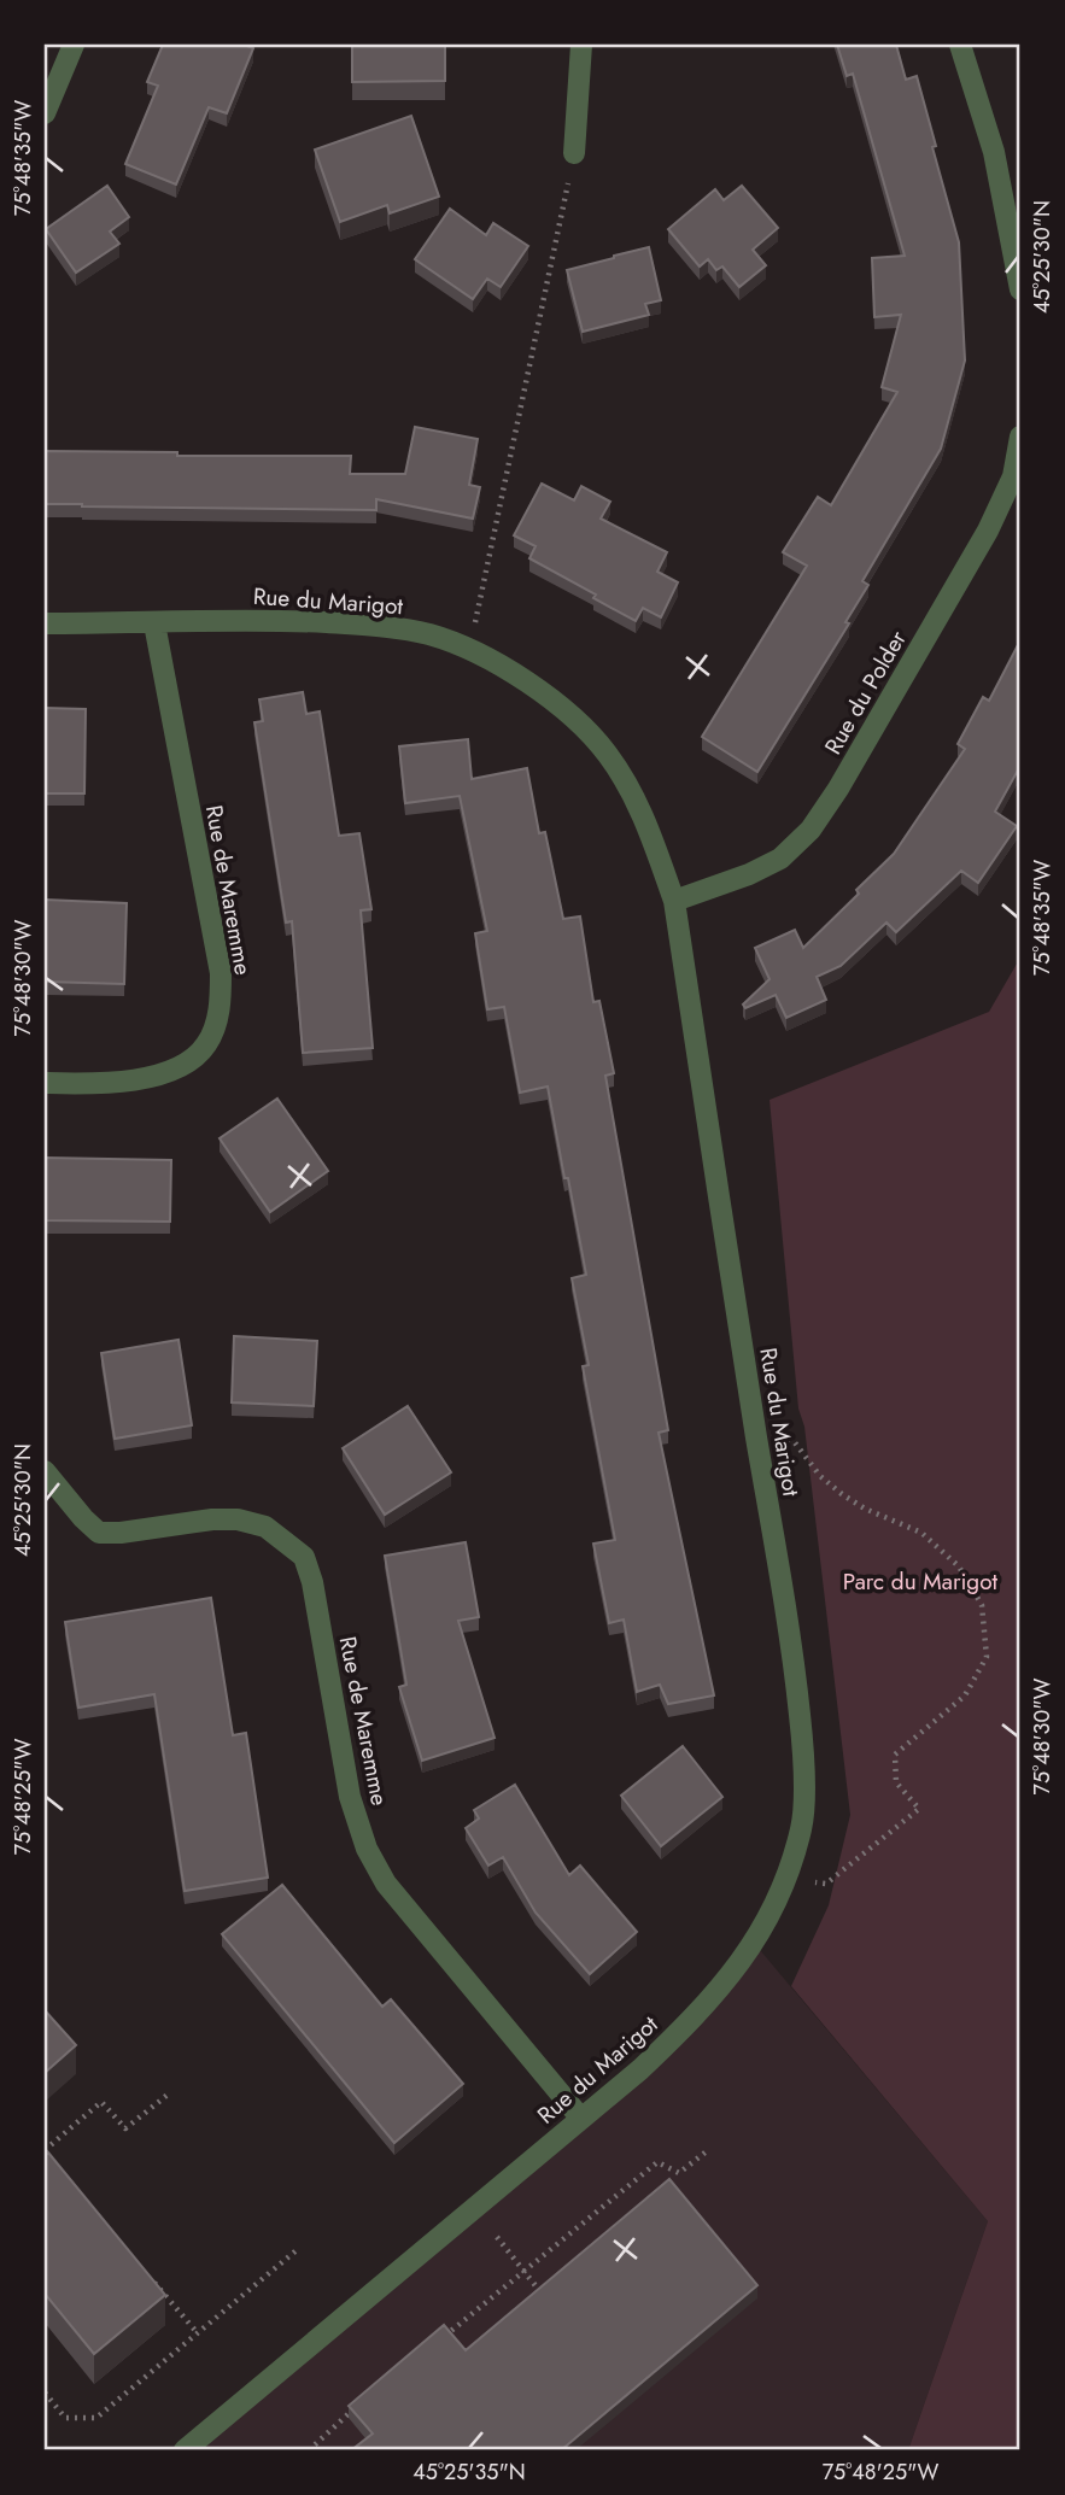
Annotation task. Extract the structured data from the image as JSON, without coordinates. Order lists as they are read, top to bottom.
{
  "streets": {
    "street": ["Rue du Marigot", "Rue du Polder", "Rue de Maremme"]
  },
  "crossings": [
    ["Rue du Marigot", "Rue du Polder"],
    ["Rue du Marigot", "Rue de Maremme"]
  ],
  "parks": ["Parc du Marigot"],
  "coordinates": [
    "75°48'35\"W",
    "45°25'30\"N",
    "75°48'30\"W",
    "75°48'25\"W",
    "45°25'35\"N"
  ]
}
